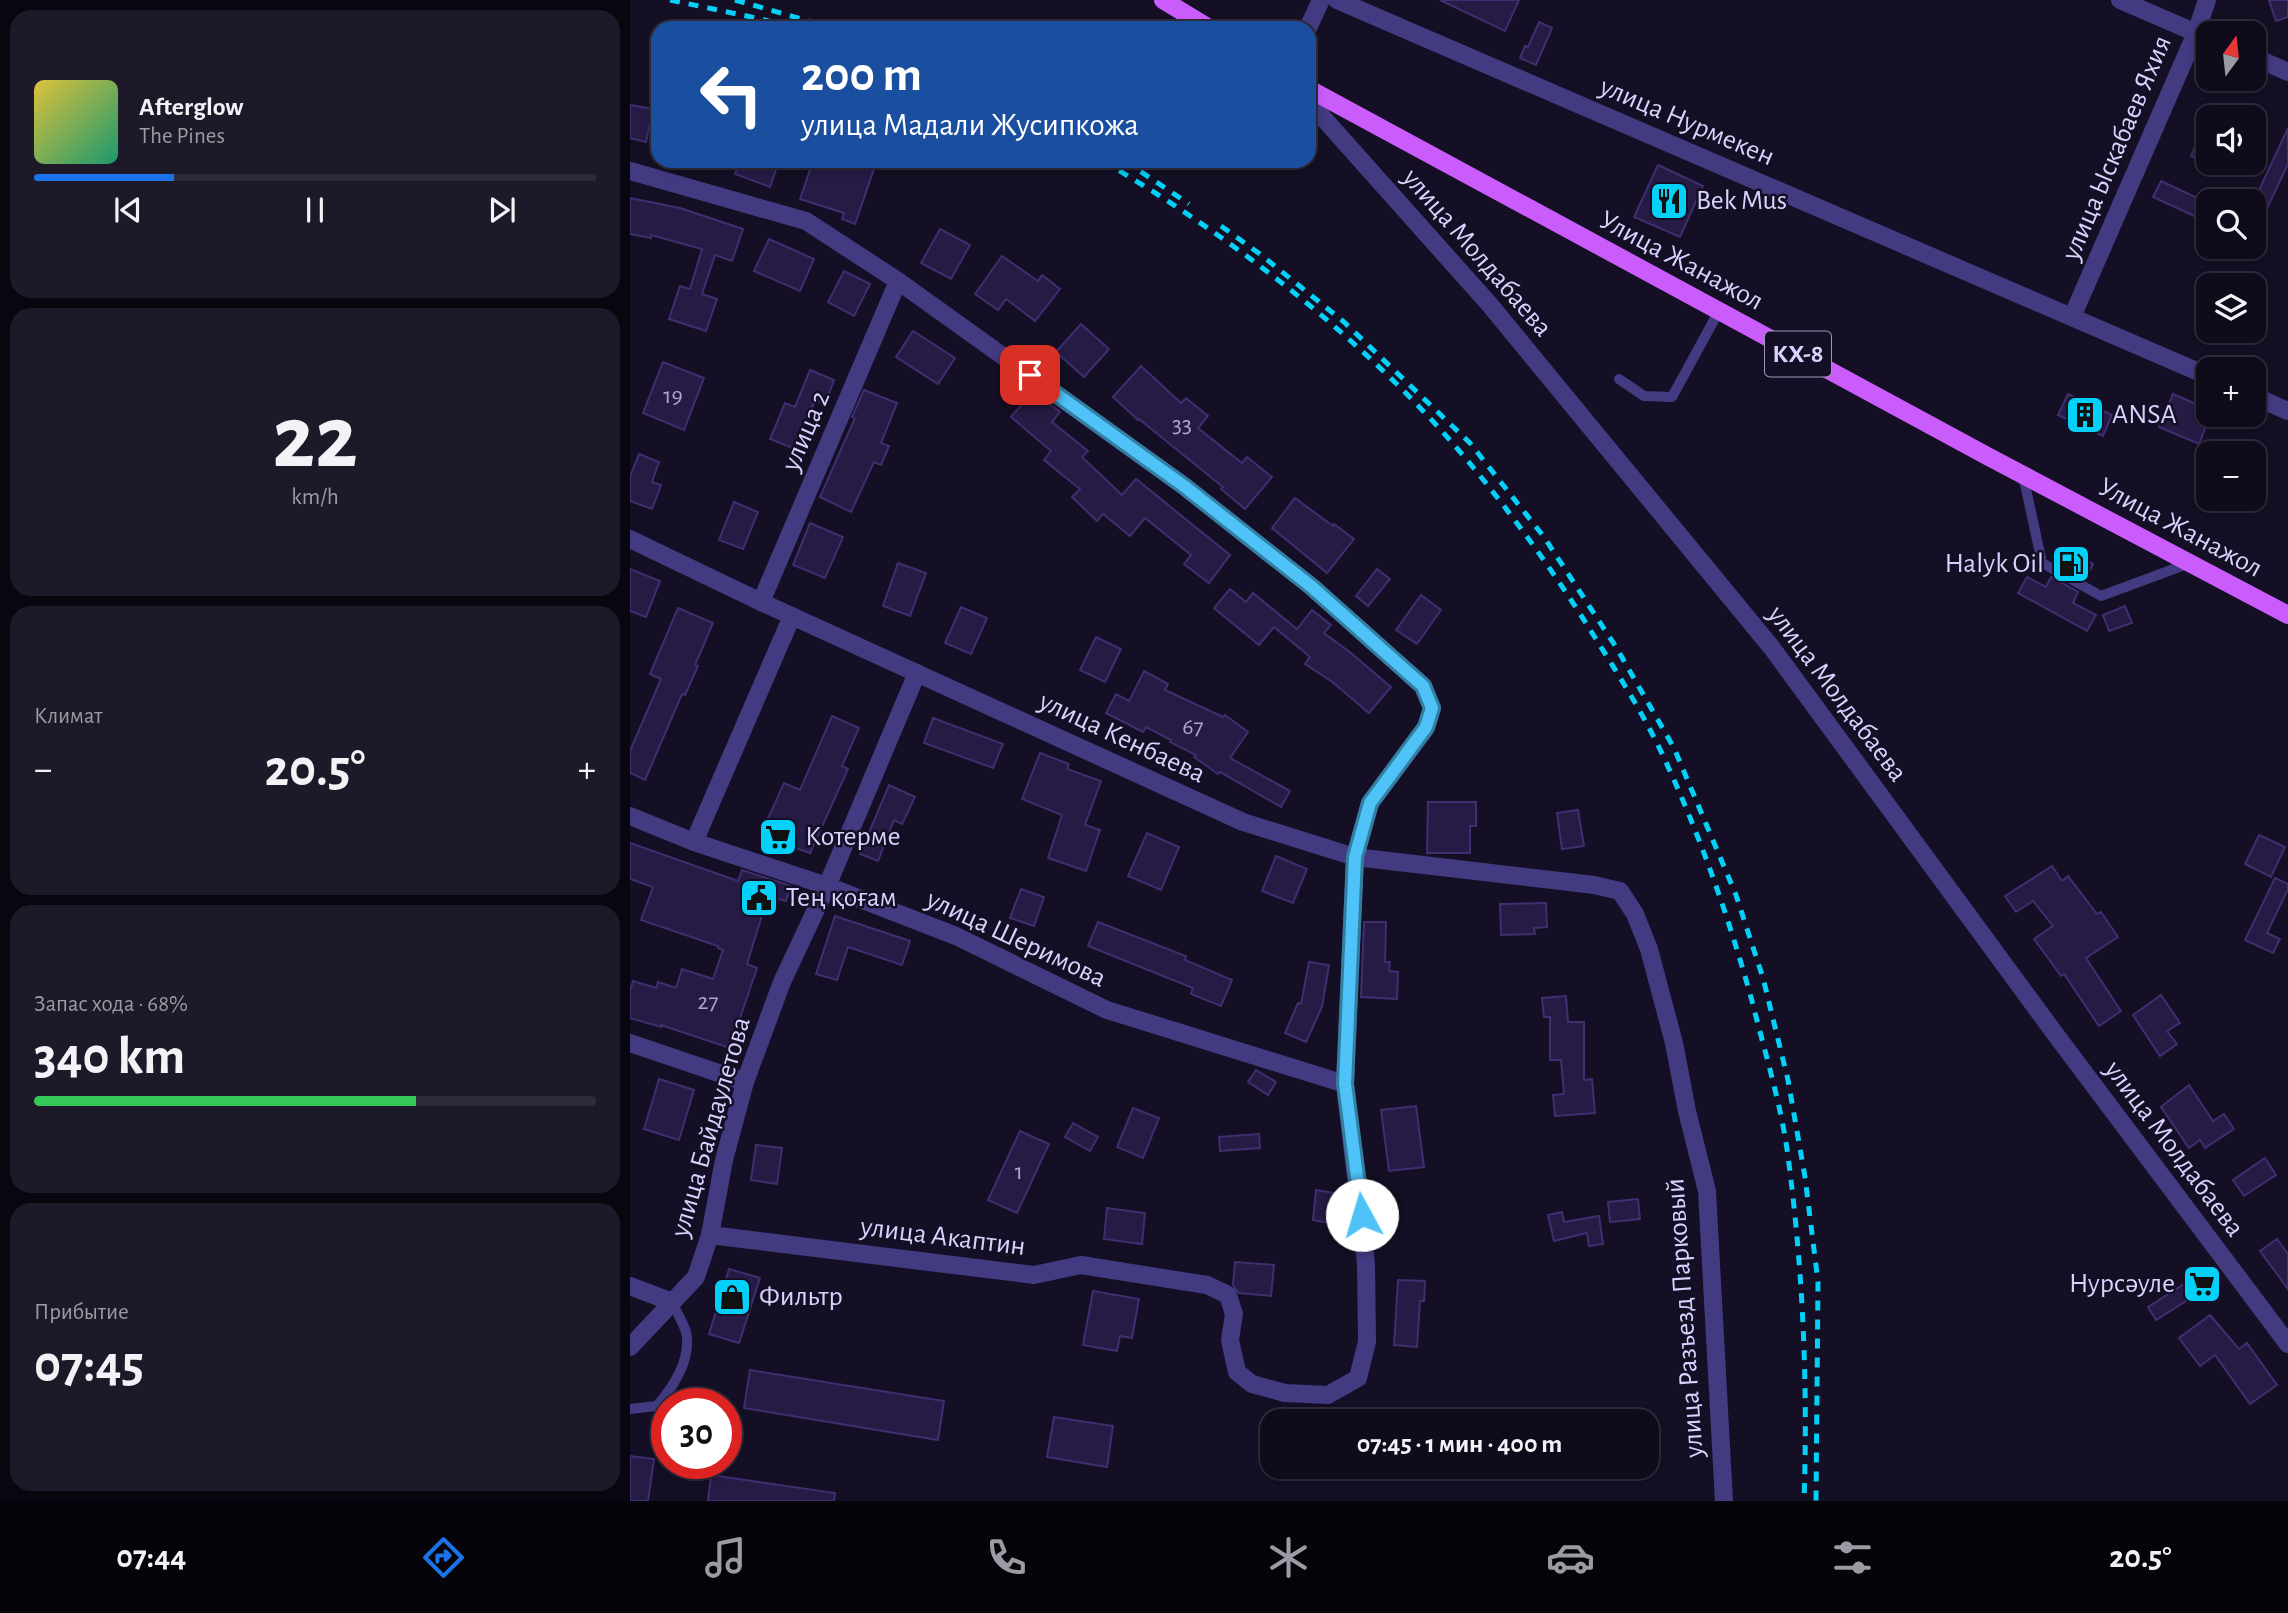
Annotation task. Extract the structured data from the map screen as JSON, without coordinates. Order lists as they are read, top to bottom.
{
  "streets": {
    "main road": ["Улица Жанажол", "КХ-8"],
    "street": [
      "улица Нурмекен",
      "улица Ыскабаев Яхия",
      "улица Молдабаева",
      "улица 2",
      "улица Кенбаева",
      "улица Шеримова",
      "улица Байдаулетова",
      "улица Акаптин",
      "улица Разъезд Парковый"
    ]
  },
  "crossings": [
    ["улица Нурмекен", "улица Ыскабаев Яхия"],
    ["улица 2", "улица Кенбаева"],
    ["улица 2", "улица Акаптин"],
    ["улица Кенбаева", "улица Байдаулетова"],
    ["улица Кенбаева", "улица Акаптин"],
    ["улица Кенбаева", "улица Разъезд Парковый"],
    ["улица Шеримова", "улица Байдаулетова"],
    ["улица Шеримова", "улица Акаптин"],
    ["улица Байдаулетова", "улица Акаптин"]
  ],
  "places": {
    "restaurant": ["Bek Mus"],
    "building": ["ANSA"],
    "fuel station": ["Halyk Oil"],
    "supermarket": ["Котерме", "Нурсәуле"],
    "public building": ["Тең қоғам"],
    "shop": ["Фильтр"]
  },
  "house_numbers": [
    "19",
    "33",
    "67",
    "27",
    "1"
  ],
  "north": "top",
  "page": {
    "map_buttons": ["+", "−"],
    "turn": ["200 m", "улица Мадали Жусипкожа"],
    "song": ["Afterglow", "The Pines"],
    "tile": [
      ["22", "km/h"],
      "Климат",
      ["Запас хода · 68%", "340 km"],
      ["Прибытие", "07:45"]
    ],
    "heat": ["−", "20.5°", "+"],
    "limit": "30",
    "trip": "07:45 · 1 мин · 400 m",
    "tabs": ["07:44", "20.5°"]
  }
}
